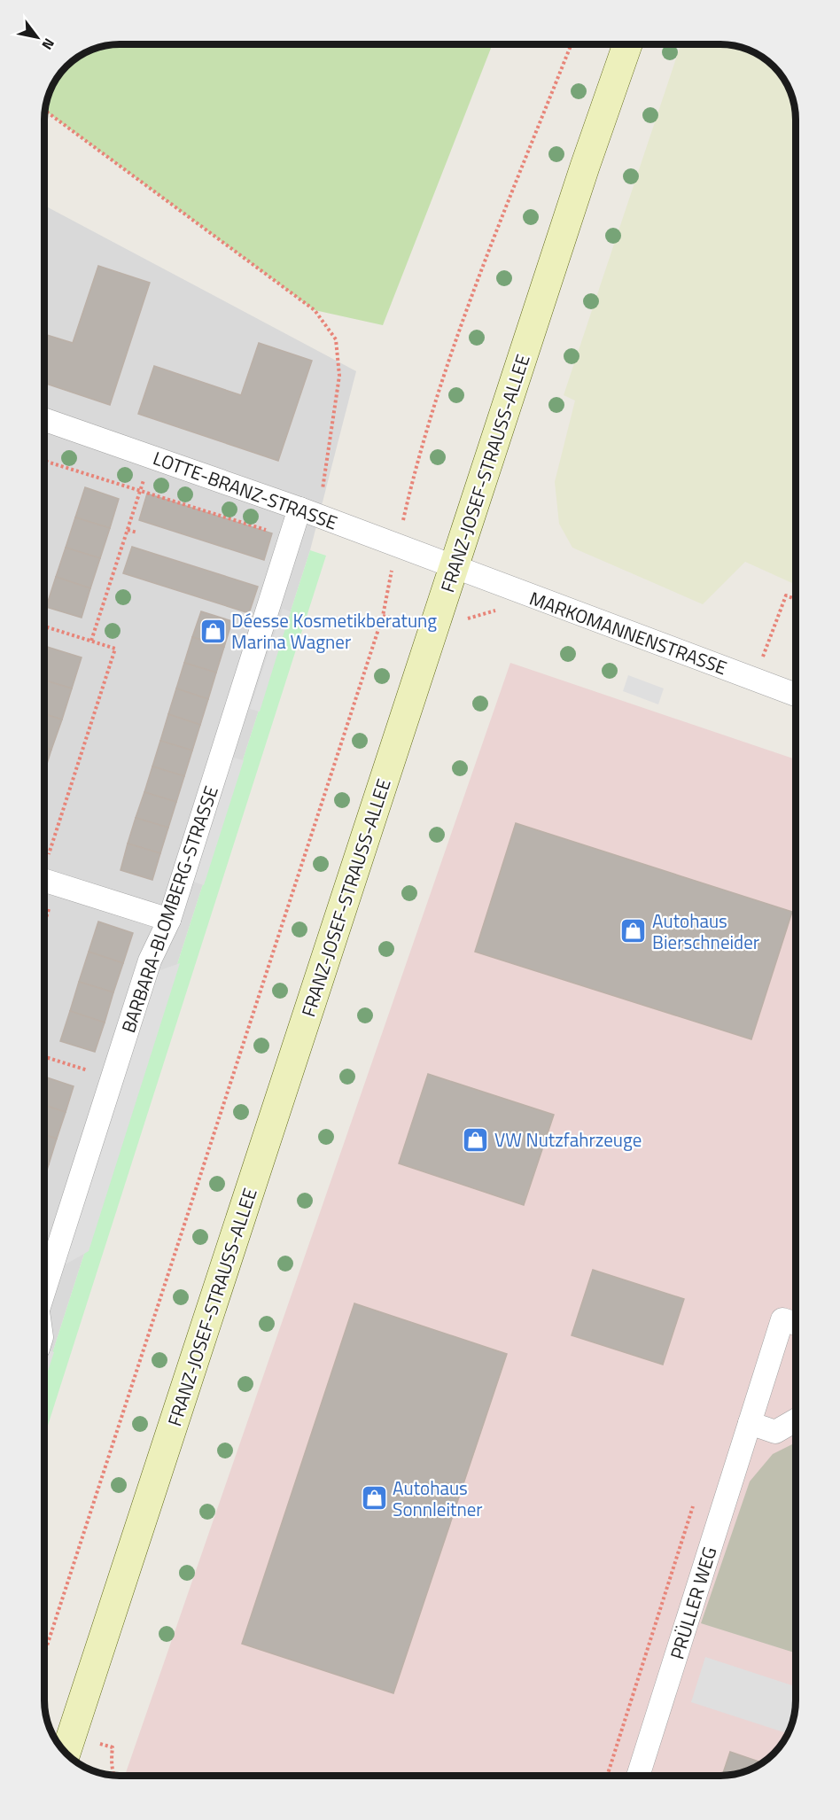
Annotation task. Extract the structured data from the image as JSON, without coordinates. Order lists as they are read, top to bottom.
{
  "streets": {
    "street": [
      "FRANZ-JOSEF-STRAUSS-ALLEE",
      "LOTTE-BRANZ-STRASSE",
      "MARKOMANNENSTRASSE",
      "BARBARA-BLOMBERG-STRASSE",
      "PRÜLLER WEG"
    ]
  },
  "crossings": [
    ["FRANZ-JOSEF-STRAUSS-ALLEE", "LOTTE-BRANZ-STRASSE"],
    ["FRANZ-JOSEF-STRAUSS-ALLEE", "MARKOMANNENSTRASSE"],
    ["LOTTE-BRANZ-STRASSE", "MARKOMANNENSTRASSE"],
    ["LOTTE-BRANZ-STRASSE", "BARBARA-BLOMBERG-STRASSE"]
  ],
  "places": {
    "shop": [
      "Déesse Kosmetikberatung Marina Wagner",
      "Autohaus Bierschneider",
      "VW Nutzfahrzeuge",
      "Autohaus Sonnleitner"
    ]
  },
  "north": "bottom right"
}
